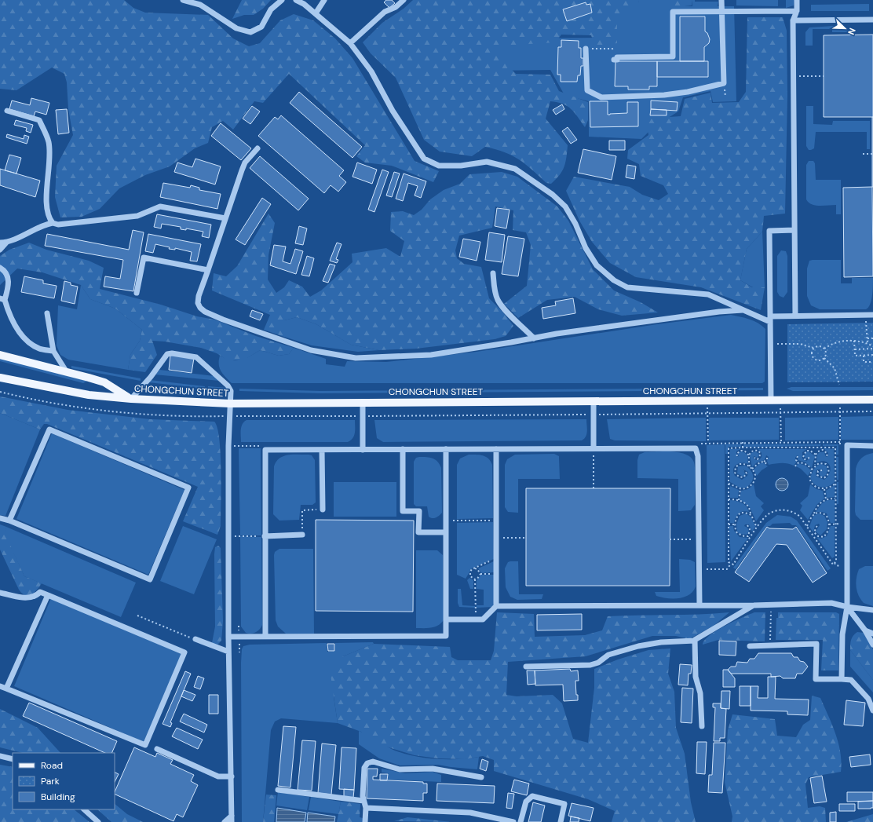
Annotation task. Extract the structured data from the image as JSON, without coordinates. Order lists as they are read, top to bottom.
{
  "streets": {
    "main road": ["CHONGCHUN STREET"]
  },
  "legend": ["Road", "Park", "Building"],
  "north": "bottom right"
}
